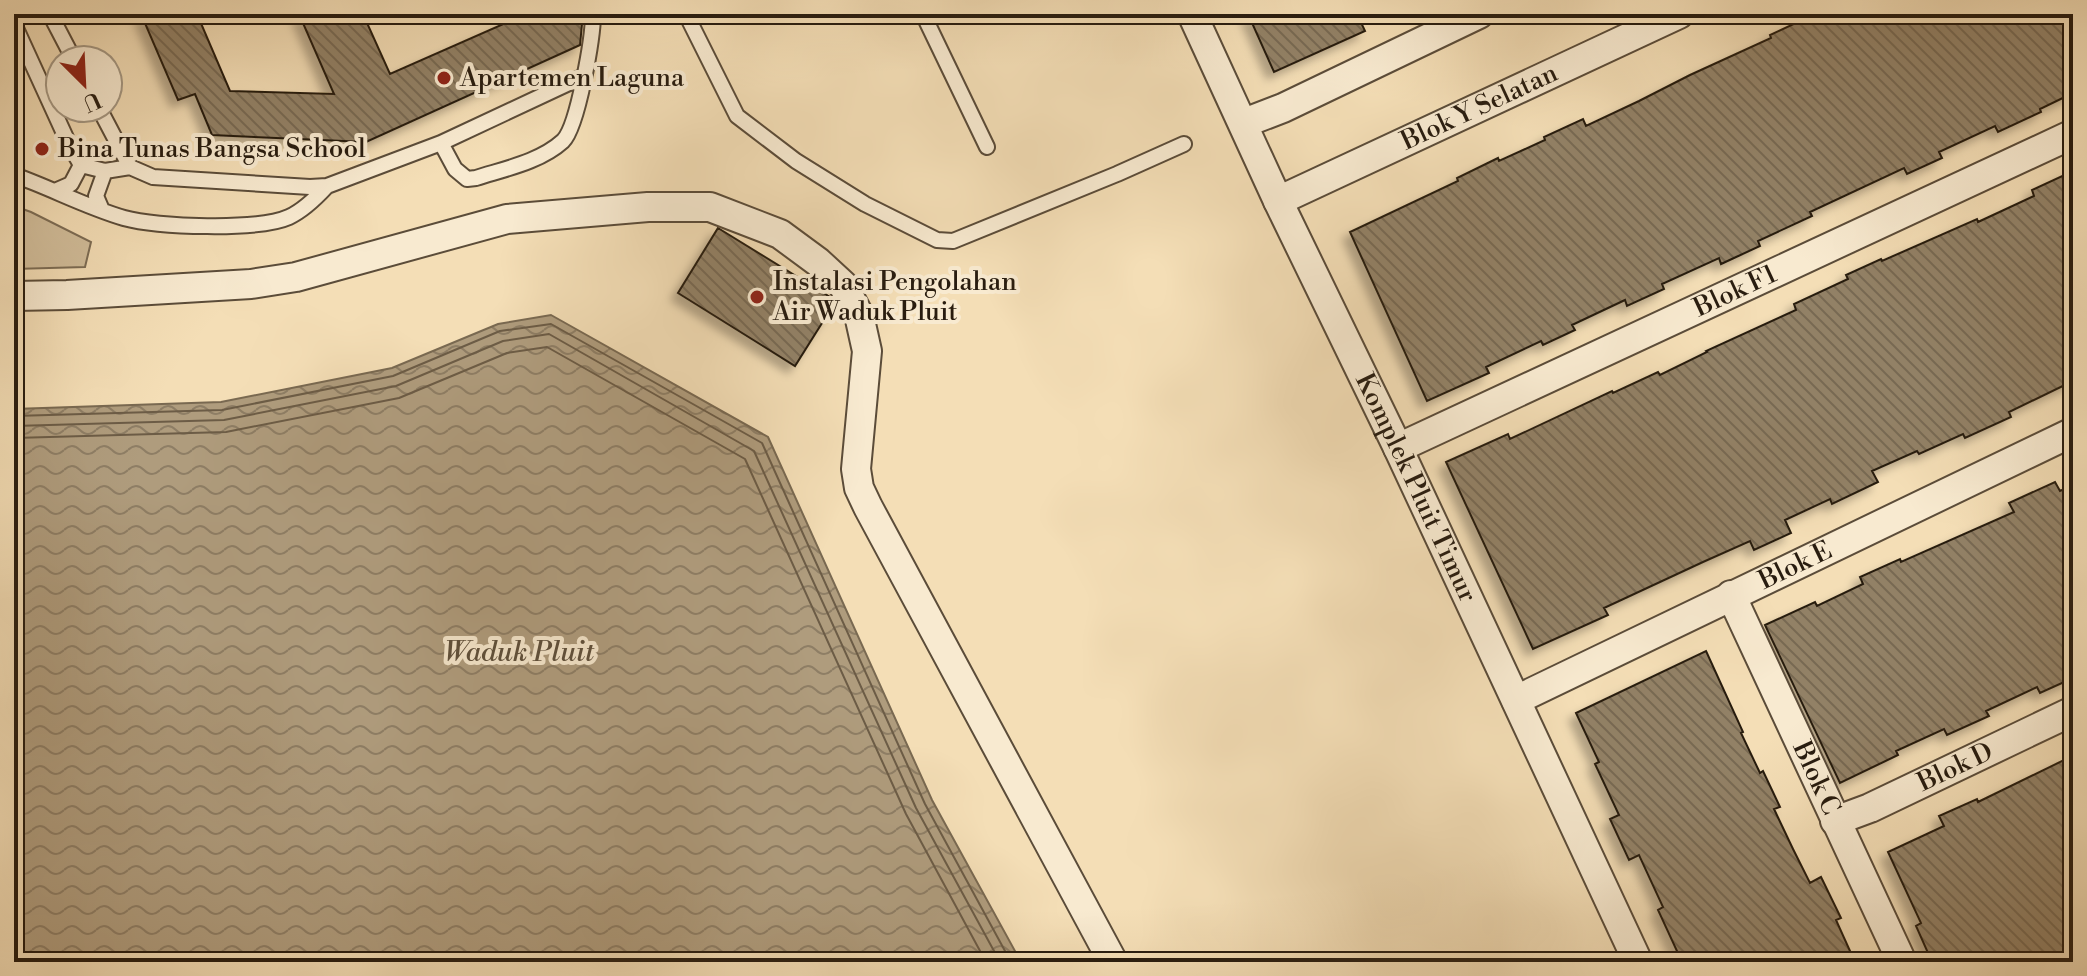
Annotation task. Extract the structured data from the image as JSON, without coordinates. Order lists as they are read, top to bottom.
{
  "streets": {
    "street": [
      "Blok Y Selatan",
      "Blok F1",
      "Komplek Pluit Timur",
      "Blok E",
      "Blok D",
      "Blok C"
    ]
  },
  "crossings": [
    ["Blok Y Selatan", "Komplek Pluit Timur"],
    ["Blok F1", "Komplek Pluit Timur"],
    ["Komplek Pluit Timur", "Blok E"],
    ["Blok E", "Blok C"],
    ["Blok D", "Blok C"]
  ],
  "water": ["Waduk Pluit"],
  "places": ["Apartemen Laguna", "Bina Tunas Bangsa School", "Instalasi Pengolahan Air Waduk Pluit"],
  "north": "bottom right"
}
